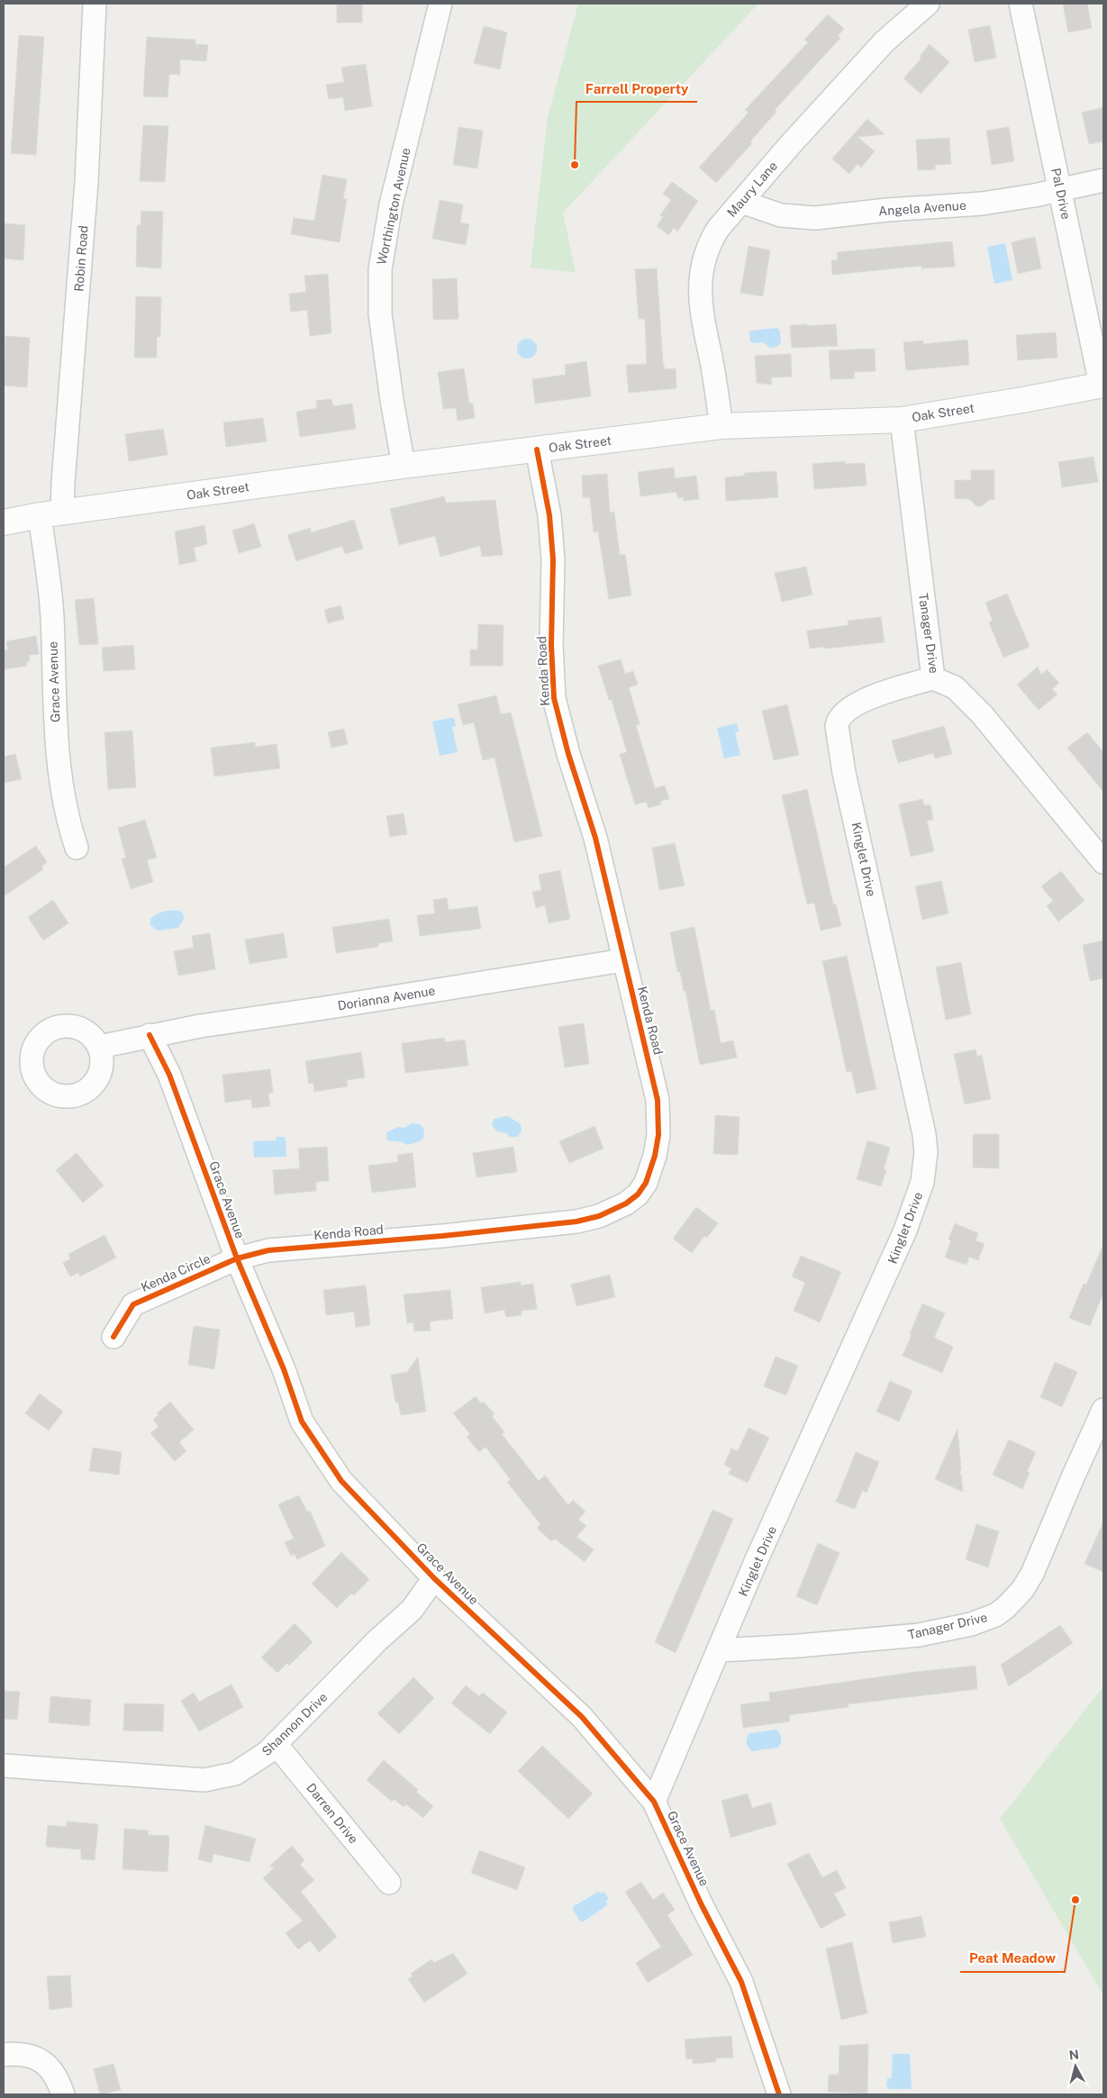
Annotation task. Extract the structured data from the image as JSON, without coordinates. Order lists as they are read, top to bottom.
{
  "streets": {
    "street": [
      "Maury Lane",
      "Pal Drive",
      "Worthington Avenue",
      "Angela Avenue",
      "Robin Road",
      "Oak Street",
      "Tanager Drive",
      "Kenda Road",
      "Grace Avenue",
      "Kinglet Drive",
      "Dorianna Avenue",
      "Kenda Circle",
      "Shannon Drive",
      "Darren Drive"
    ]
  },
  "crossings": [
    ["Maury Lane", "Angela Avenue"],
    ["Maury Lane", "Oak Street"],
    ["Pal Drive", "Angela Avenue"],
    ["Pal Drive", "Oak Street"],
    ["Worthington Avenue", "Oak Street"],
    ["Robin Road", "Oak Street"],
    ["Robin Road", "Grace Avenue"],
    ["Oak Street", "Tanager Drive"],
    ["Oak Street", "Kenda Road"],
    ["Oak Street", "Grace Avenue"],
    ["Tanager Drive", "Kinglet Drive"],
    ["Kenda Road", "Grace Avenue"],
    ["Kenda Road", "Dorianna Avenue"],
    ["Kenda Road", "Kenda Circle"],
    ["Grace Avenue", "Kinglet Drive"],
    ["Grace Avenue", "Dorianna Avenue"],
    ["Grace Avenue", "Kenda Circle"],
    ["Grace Avenue", "Shannon Drive"],
    ["Shannon Drive", "Darren Drive"]
  ],
  "places": ["Farrell Property", "Peat Meadow"],
  "north": "top"
}
